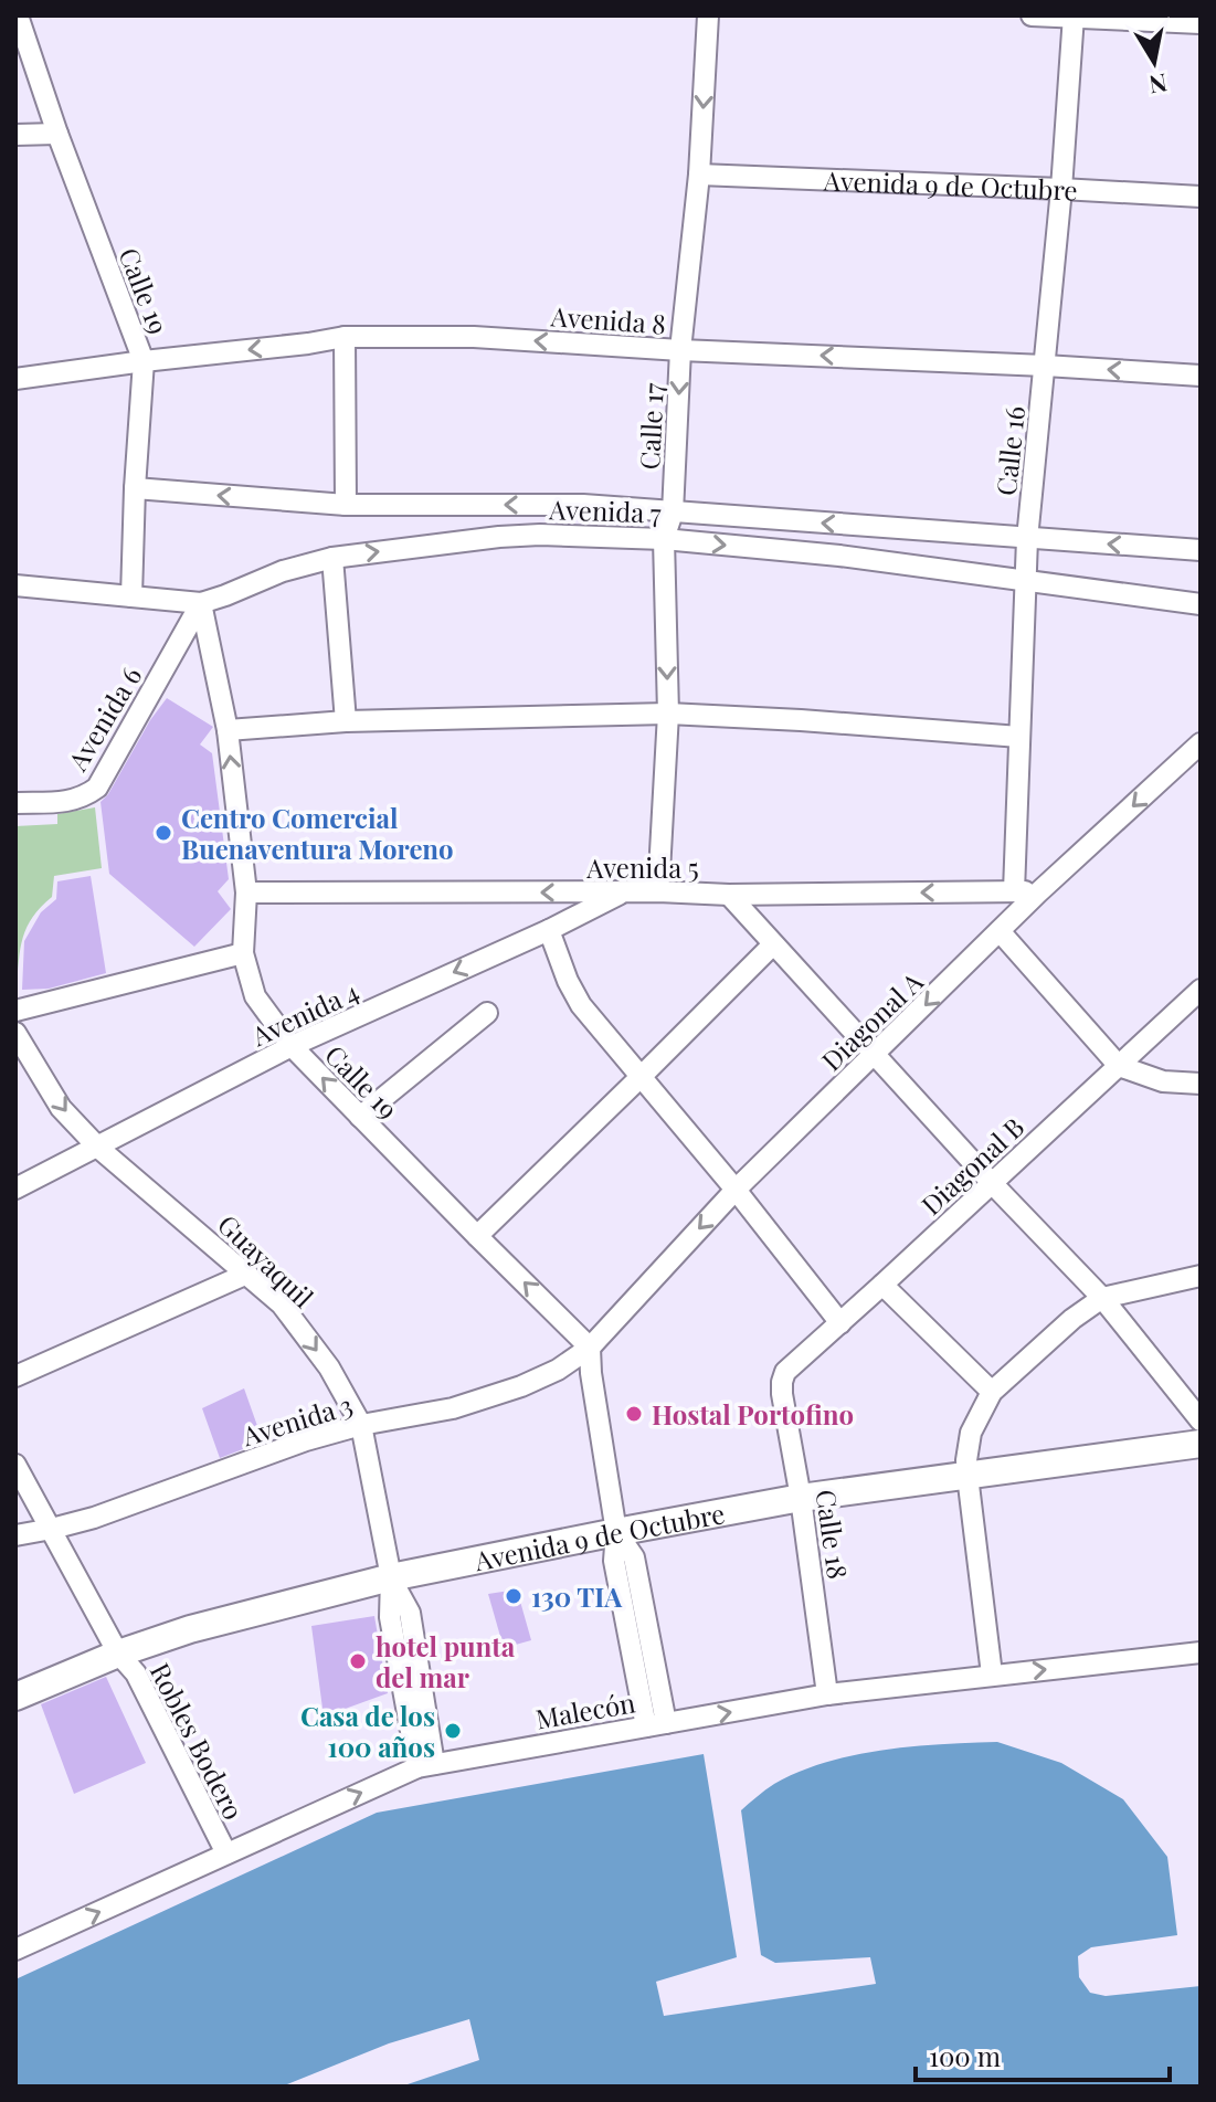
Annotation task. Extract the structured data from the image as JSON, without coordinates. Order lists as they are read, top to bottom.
{
  "streets": {
    "main road": ["Avenida 9 de Octubre"],
    "street": [
      "Calle 19",
      "Avenida 8",
      "Calle 17",
      "Calle 16",
      "Avenida 7",
      "Avenida 6",
      "Avenida 5",
      "Avenida 4",
      "Diagonal A",
      "Diagonal B",
      "Guayaquil",
      "Avenida 3",
      "Calle 18",
      "Malecón",
      "Robles Bodero"
    ]
  },
  "crossings": [
    ["Avenida 9 de Octubre", "Calle 17"],
    ["Avenida 9 de Octubre", "Calle 16"],
    ["Avenida 9 de Octubre", "Guayaquil"],
    ["Avenida 9 de Octubre", "Calle 18"],
    ["Avenida 9 de Octubre", "Robles Bodero"],
    ["Calle 19", "Avenida 8"],
    ["Calle 19", "Avenida 7"],
    ["Calle 19", "Avenida 6"],
    ["Calle 19", "Avenida 5"],
    ["Calle 19", "Avenida 4"],
    ["Calle 19", "Diagonal A"],
    ["Calle 19", "Avenida 3"],
    ["Avenida 8", "Calle 17"],
    ["Avenida 8", "Calle 16"],
    ["Calle 17", "Avenida 7"],
    ["Calle 17", "Avenida 5"],
    ["Calle 16", "Avenida 7"],
    ["Calle 16", "Avenida 5"],
    ["Avenida 7", "Avenida 6"],
    ["Avenida 5", "Avenida 4"],
    ["Avenida 5", "Diagonal A"],
    ["Avenida 4", "Guayaquil"],
    ["Diagonal A", "Avenida 3"],
    ["Diagonal B", "Calle 18"],
    ["Guayaquil", "Avenida 3"],
    ["Guayaquil", "Malecón"],
    ["Avenida 3", "Robles Bodero"],
    ["Calle 18", "Malecón"],
    ["Malecón", "Robles Bodero"]
  ],
  "one_way": [
    "Avenida 8",
    "Calle 17",
    "Guayaquil",
    "Malecón"
  ],
  "places": [
    "Centro Comercial Buenaventura Moreno",
    "Hostal Portofino",
    "130 TIA",
    "hotel punta del mar",
    "Casa de los 100 años"
  ],
  "scale_bar": "100 m",
  "north": "bottom"
}
